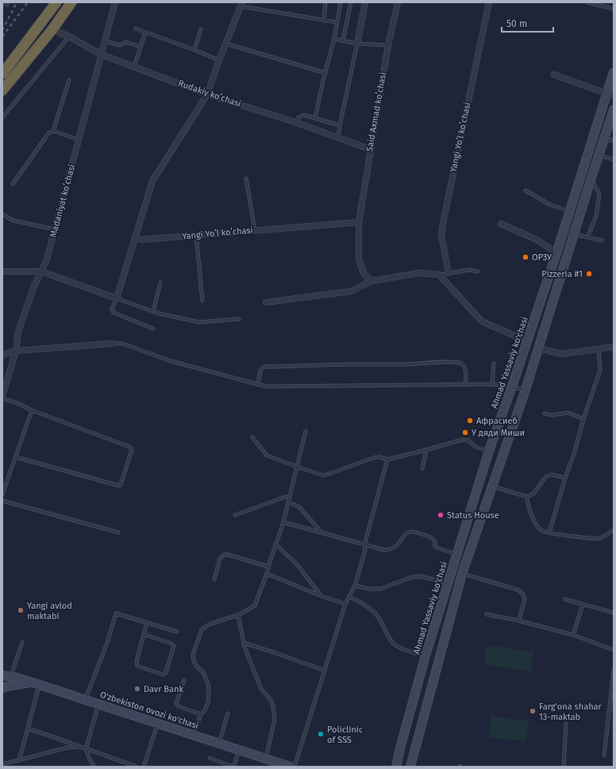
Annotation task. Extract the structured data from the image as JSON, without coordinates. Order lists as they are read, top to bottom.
{
  "streets": {
    "main road": ["Ahmad Yassaviy ko'chasi", "O'zbekiston ovozi ko'chasi"],
    "street": [
      "Rudakiy koʻchasi",
      "Said Axmad koʻchasi",
      "Yangi Yoʻl koʻchasi",
      "Madaniyat koʻchasi"
    ]
  },
  "crossings": [
    ["Rudakiy koʻchasi", "Said Axmad koʻchasi"],
    ["Rudakiy koʻchasi", "Madaniyat koʻchasi"],
    ["Said Axmad koʻchasi", "Yangi Yoʻl koʻchasi"]
  ],
  "places": [
    "ОРЗУ",
    "Pizzeria #1",
    "Афрасиеб",
    "У дяди Миши",
    "Status House",
    "Yangi avlod maktabi",
    "Davr Bank",
    "Farg'ona shahar 13-maktab",
    "Policlinic of SSS"
  ],
  "scale_bar": "50 m"
}
